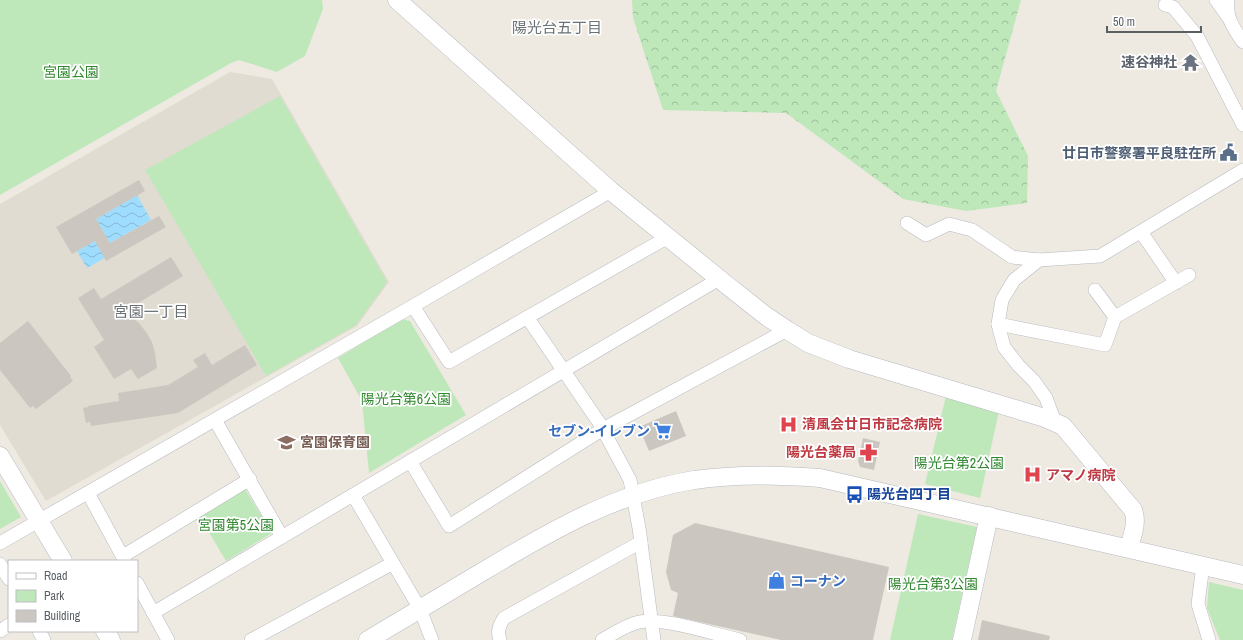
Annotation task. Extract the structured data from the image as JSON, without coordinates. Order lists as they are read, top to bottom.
{
  "districts": ["陽光台五丁目", "宮園一丁目"],
  "parks": [
    "宮園公園",
    "陽光台第6公園",
    "陽光台第2公園",
    "宮園第5公園",
    "陽光台第3公園"
  ],
  "places": {
    "temple": ["速谷神社"],
    "public building": ["廿日市警察署平良駐在所"],
    "hospital": ["清風会廿日市記念病院", "アマノ病院"],
    "supermarket": ["セブン-イレブン"],
    "school or university": ["宮園保育園"],
    "pharmacy": ["陽光台薬局"],
    "bus stop": ["陽光台四丁目"],
    "shop": ["コーナン"]
  },
  "legend": ["Road", "Park", "Building"],
  "scale_bar": "50 m"
}
